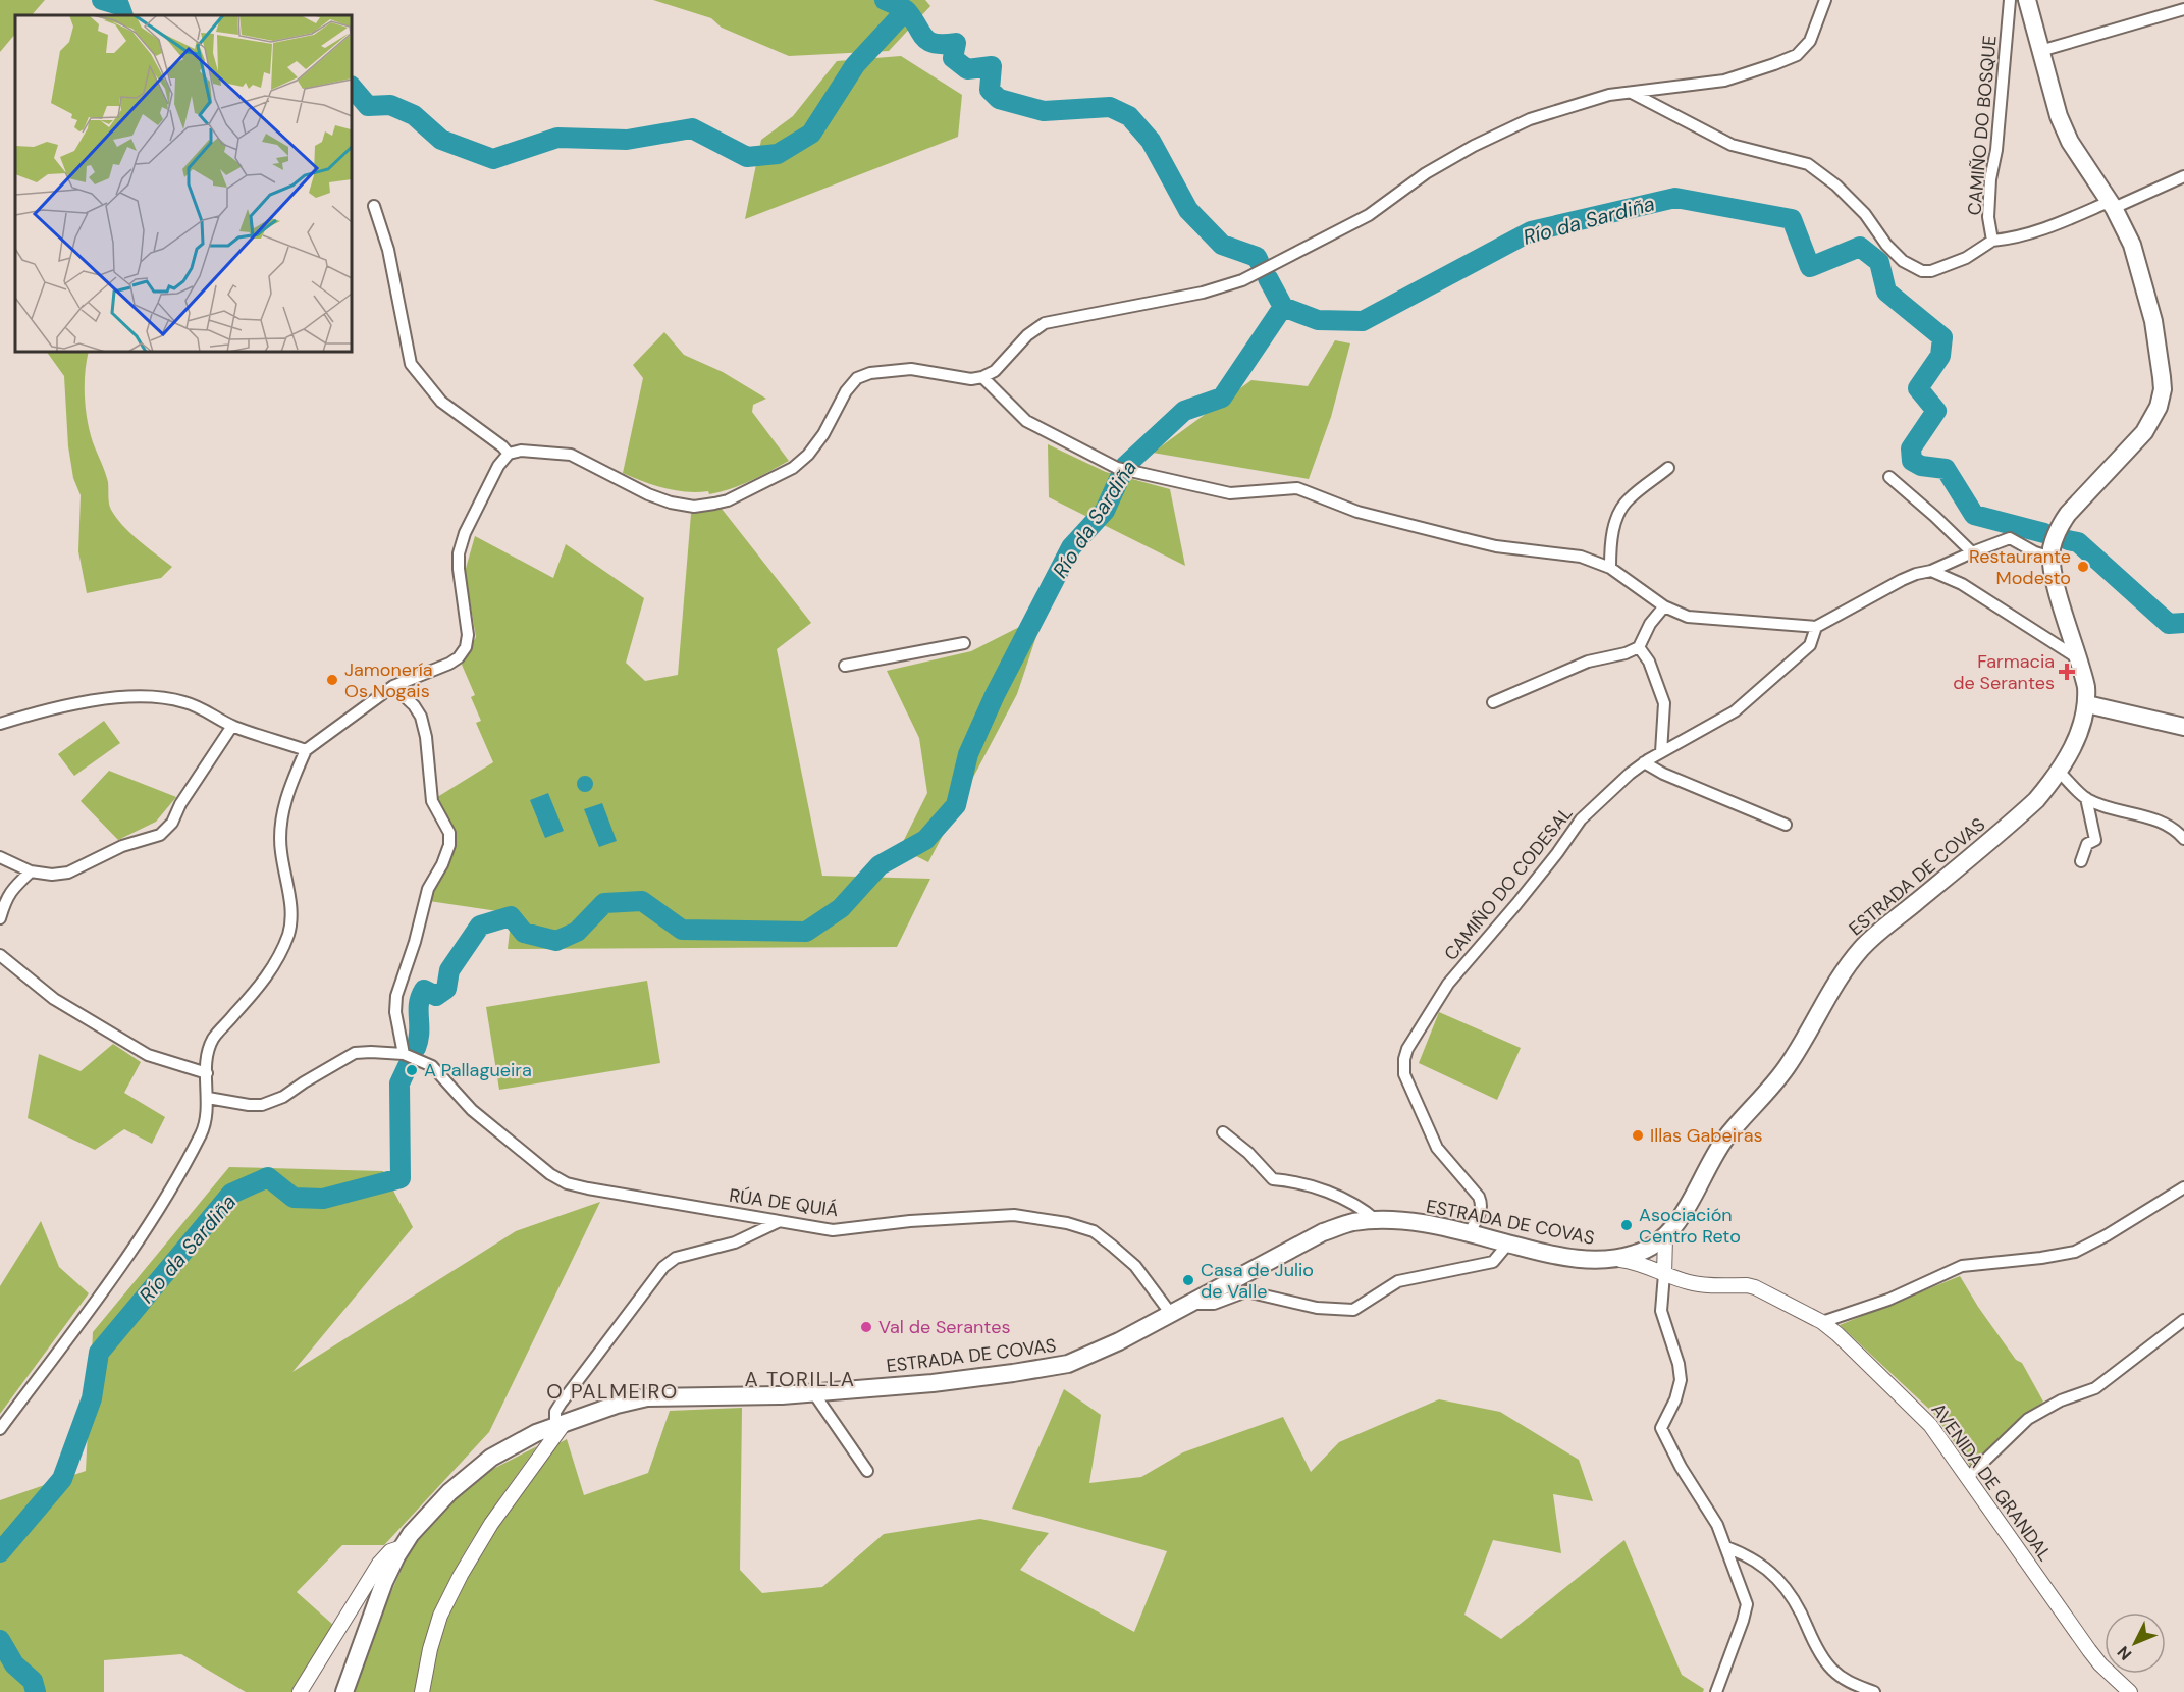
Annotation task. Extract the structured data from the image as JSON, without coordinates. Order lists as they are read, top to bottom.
{
  "streets": {
    "main road": ["ESTRADA DE COVAS"],
    "street": [
      "CAMIÑO DO BOSQUE",
      "CAMIÑO DO CODESAL",
      "RÚA DE QUIÁ",
      "AVENIDA DE GRANDAL"
    ]
  },
  "crossings": [
    ["CAMIÑO DO BOSQUE", "ESTRADA DE COVAS"],
    ["ESTRADA DE COVAS", "CAMIÑO DO CODESAL"],
    ["ESTRADA DE COVAS", "RÚA DE QUIÁ"],
    ["ESTRADA DE COVAS", "AVENIDA DE GRANDAL"]
  ],
  "districts": ["A TORILLA", "O PALMEIRO"],
  "water": ["Río da Sardiña"],
  "places": {
    "other": [
      "Restaurante Modesto",
      "Jamonería Os Nogais",
      "A Pallagueira",
      "Illas Gabeiras",
      "Asociación Centro Reto",
      "Casa de Julio de Valle",
      "Val de Serantes"
    ],
    "health": ["Farmacia de Serantes"]
  },
  "north": "bottom left"
}
